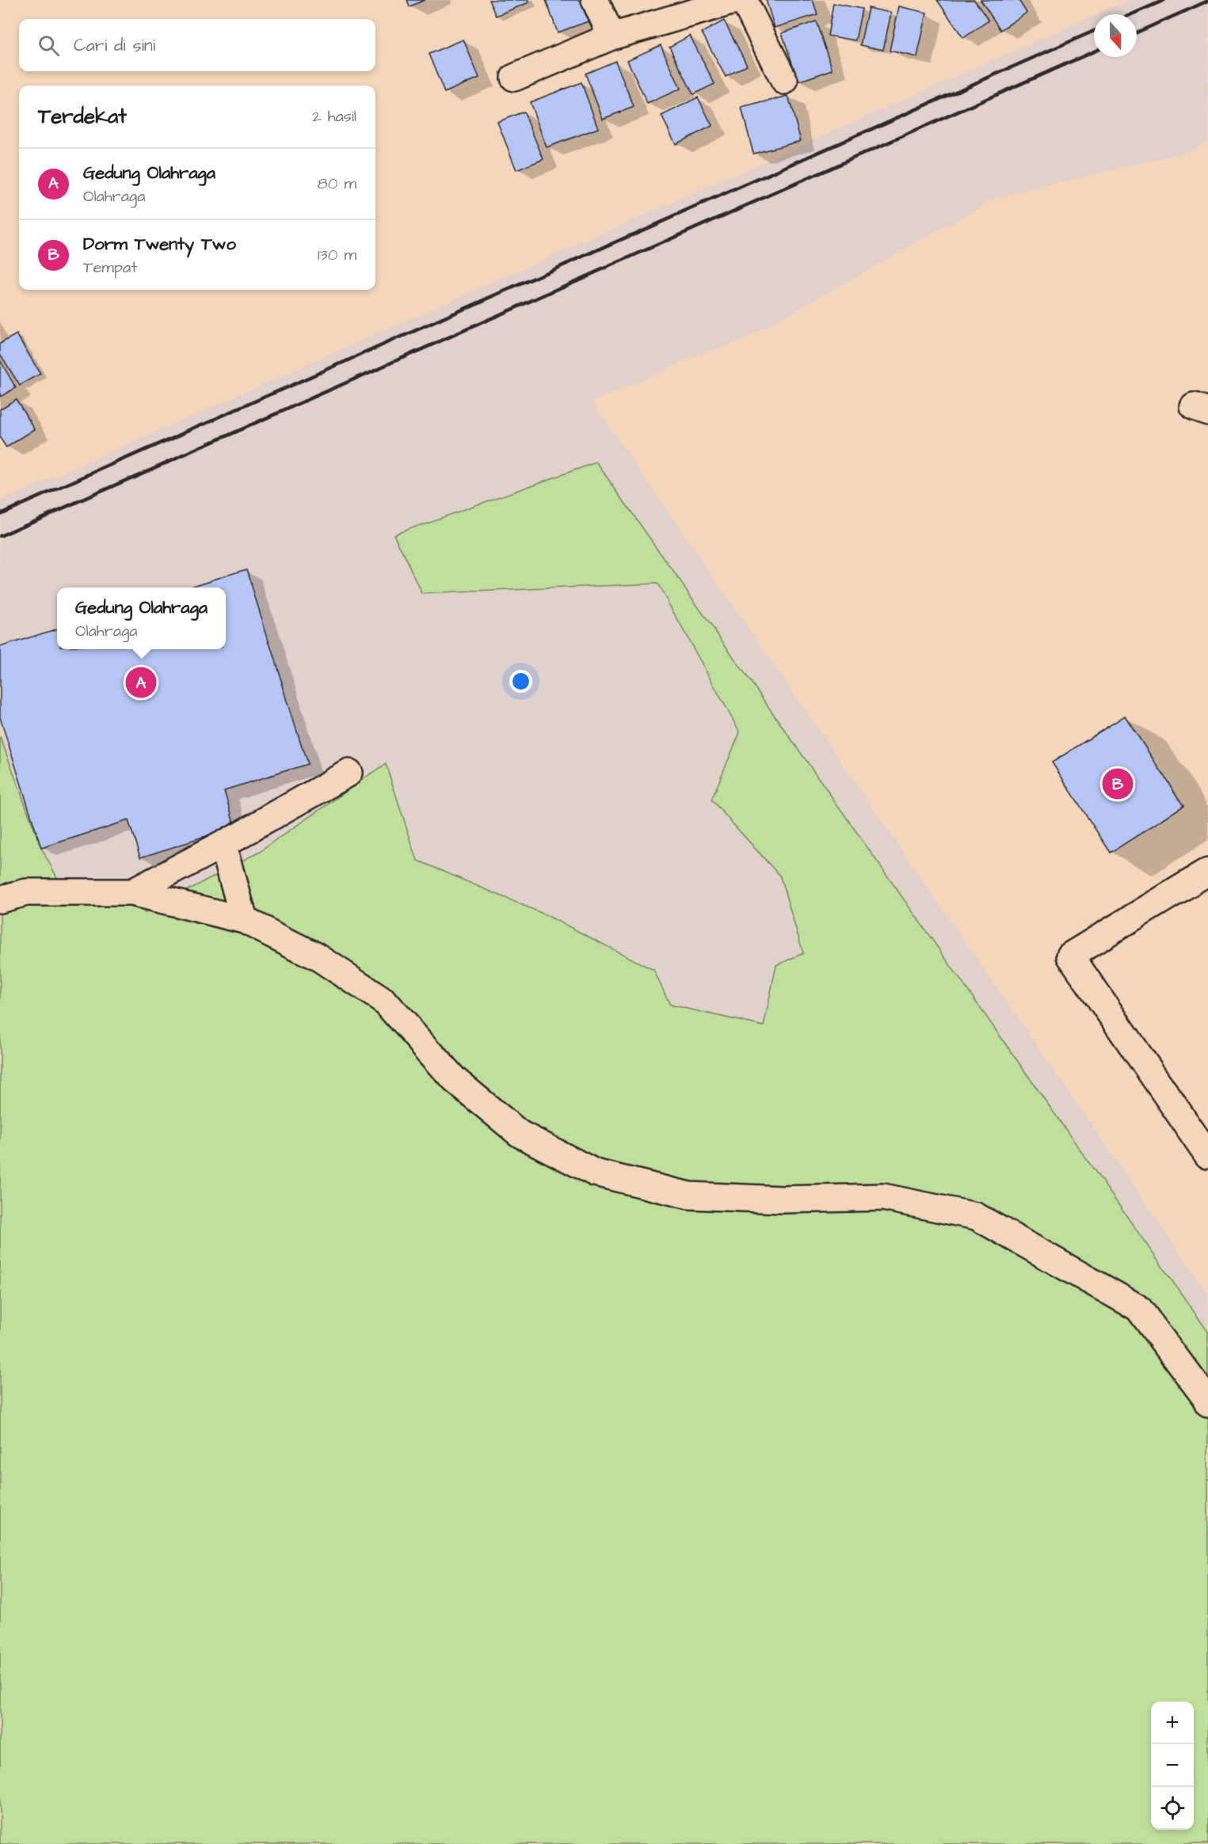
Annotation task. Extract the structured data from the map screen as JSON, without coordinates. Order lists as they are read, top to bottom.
{
  "north": "bottom",
  "page": {
    "search": "Cari di sini",
    "heading": ["Terdekat", "2 hasil"],
    "list": [
      {
        "mark": "A",
        "name": "Gedung Olahraga",
        "note": "Olahraga",
        "value": "80 m"
      },
      {
        "mark": "B",
        "name": "Dorm Twenty Two",
        "note": "Tempat",
        "value": "130 m"
      }
    ],
    "popup": ["Gedung Olahraga", "Olahraga"],
    "pins": ["A", "B"],
    "map_buttons": ["+", "−"]
  }
}
